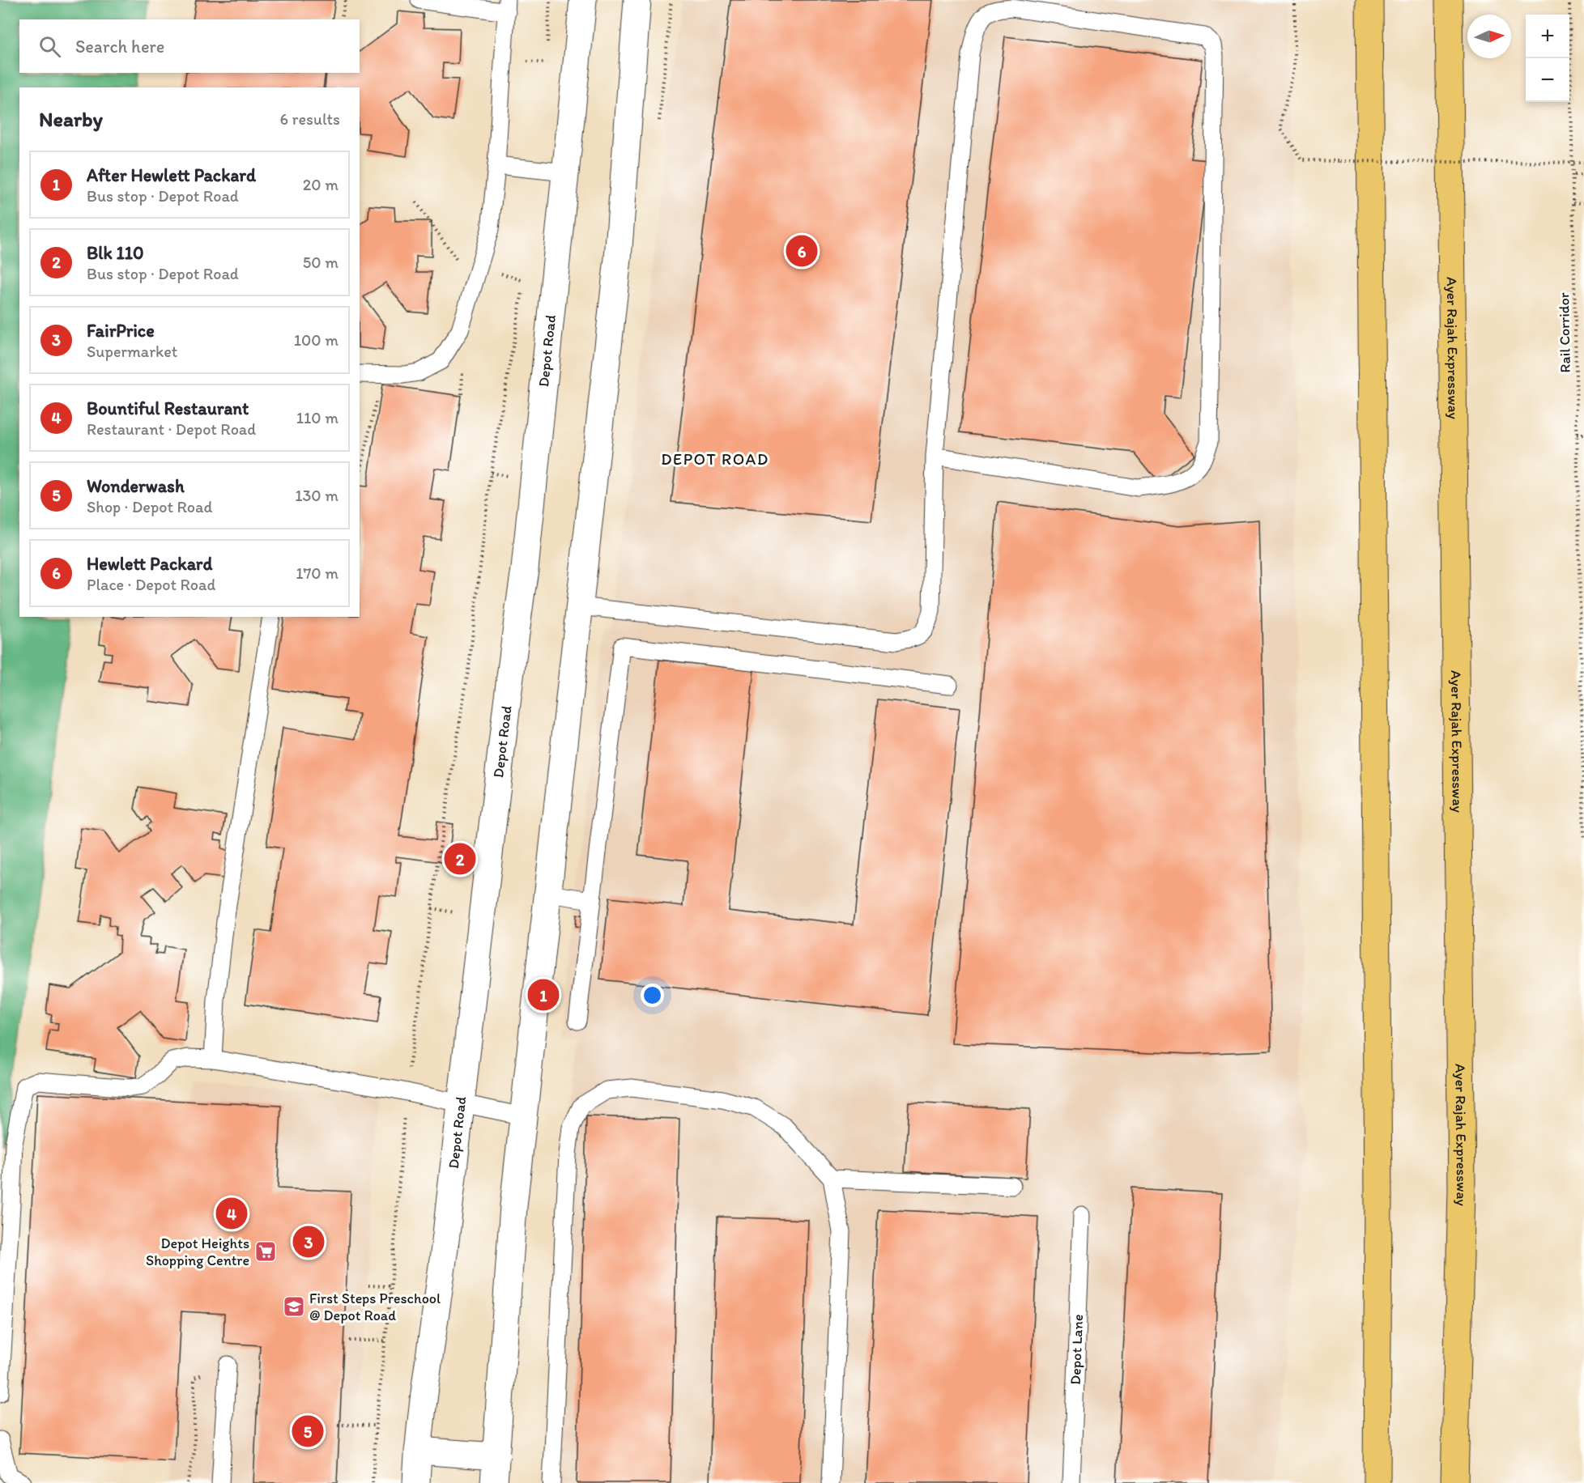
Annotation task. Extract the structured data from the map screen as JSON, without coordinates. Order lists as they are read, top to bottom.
{
  "streets": {
    "highway": ["Ayer Rajah Expressway"],
    "street": ["Depot Road"],
    "lane": ["Depot Lane"],
    "path": ["Rail Corridor"]
  },
  "districts": ["DEPOT ROAD"],
  "places": {
    "supermarket": ["Depot Heights Shopping Centre"],
    "school or university": ["First Steps Preschool @ Depot Road"]
  },
  "north": "right",
  "page": {
    "map_buttons": ["+", "−"],
    "search": "Search here",
    "heading": ["Nearby", "6 results"],
    "list": [
      {
        "mark": "1",
        "name": "After Hewlett Packard",
        "note": "Bus stop · Depot Road",
        "value": "20 m"
      },
      {
        "mark": "2",
        "name": "Blk 110",
        "note": "Bus stop · Depot Road",
        "value": "50 m"
      },
      {
        "mark": "3",
        "name": "FairPrice",
        "note": "Supermarket",
        "value": "100 m"
      },
      {
        "mark": "4",
        "name": "Bountiful Restaurant",
        "note": "Restaurant · Depot Road",
        "value": "110 m"
      },
      {
        "mark": "5",
        "name": "Wonderwash",
        "note": "Shop · Depot Road",
        "value": "130 m"
      },
      {
        "mark": "6",
        "name": "Hewlett Packard",
        "note": "Place · Depot Road",
        "value": "170 m"
      }
    ],
    "pins": [
      "6",
      "2",
      "1",
      "4",
      "3",
      "5"
    ]
  }
}
